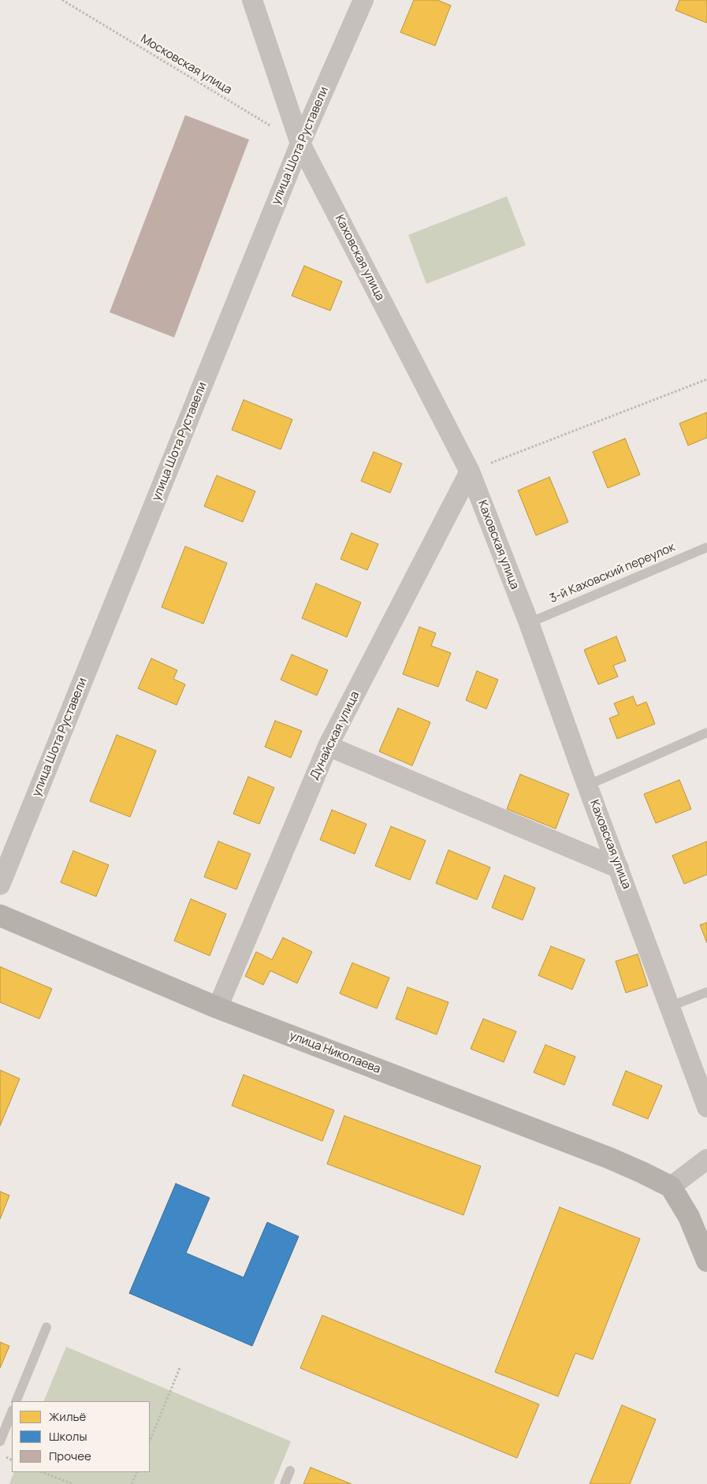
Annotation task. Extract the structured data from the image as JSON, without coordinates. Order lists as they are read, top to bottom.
{
  "streets": {
    "main road": ["улица Николаева"],
    "street": ["улица Шота Руставели", "Каховская улица", "Дунайская улица"],
    "lane": ["3-й Каховский переулок"],
    "path": ["Московская улица"]
  },
  "crossings": [
    ["Московская улица", "улица Шота Руставели"],
    ["Московская улица", "Каховская улица"],
    ["улица Шота Руставели", "Каховская улица"],
    ["Каховская улица", "3-й Каховский переулок"],
    ["Каховская улица", "Дунайская улица"],
    ["Дунайская улица", "улица Николаева"]
  ],
  "legend": ["Жильё", "Школы", "Прочее"]
}
